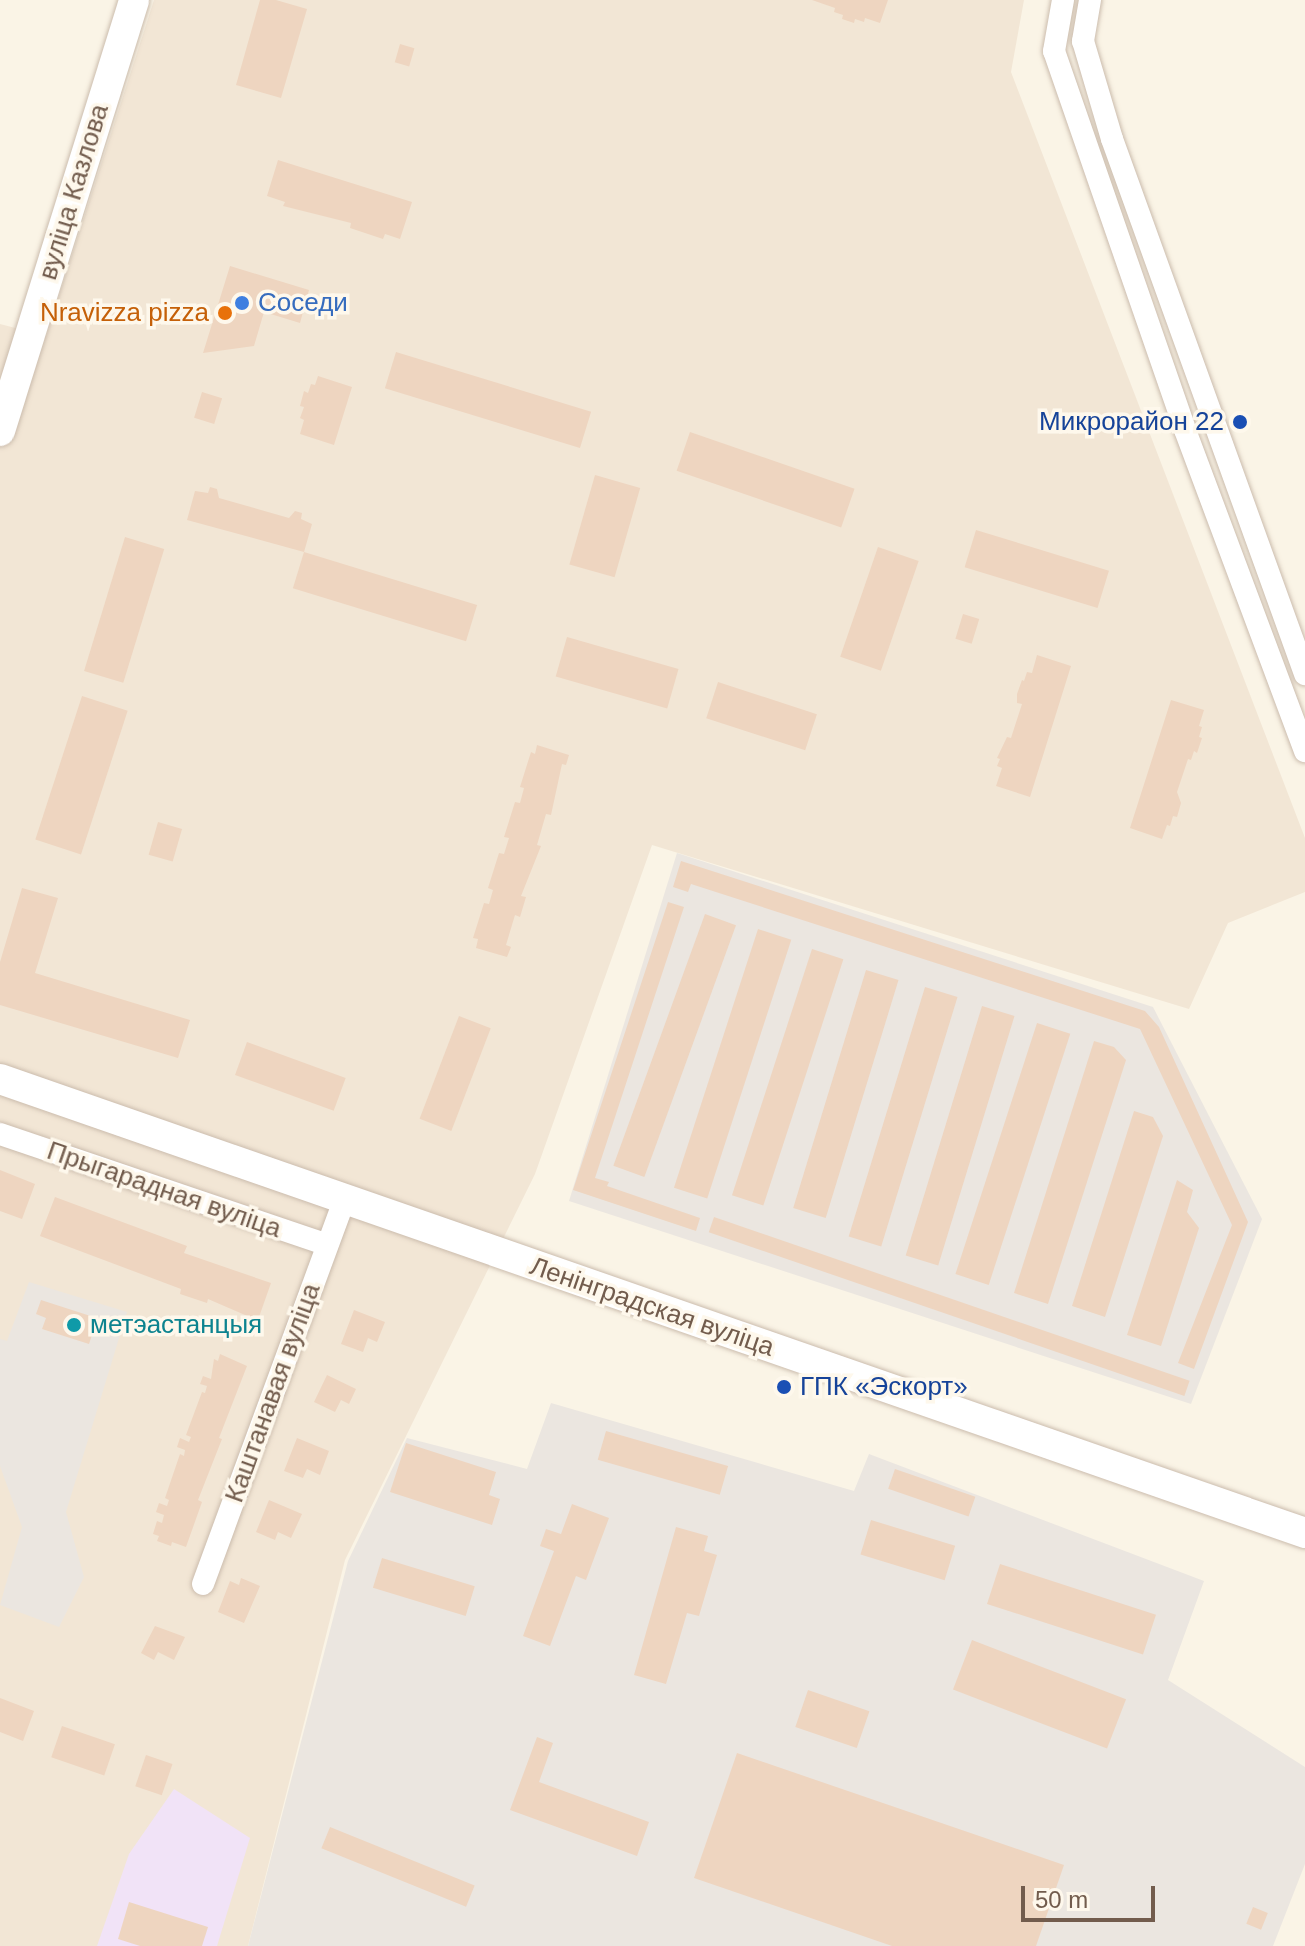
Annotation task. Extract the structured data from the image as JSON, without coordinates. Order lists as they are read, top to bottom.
{
  "streets": {
    "main road": ["вуліца Казлова", "Ленінградская вуліца"],
    "street": ["Прыгарадная вуліца", "Каштанавая вуліца"]
  },
  "crossings": [
    ["Прыгарадная вуліца", "Каштанавая вуліца"],
    ["Ленінградская вуліца", "Каштанавая вуліца"]
  ],
  "places": [
    "Соседи",
    "Nravizza pizza",
    "Микрорайон 22",
    "метэастанцыя",
    "ГПК «Эскорт»"
  ],
  "scale_bar": "50 m"
}
